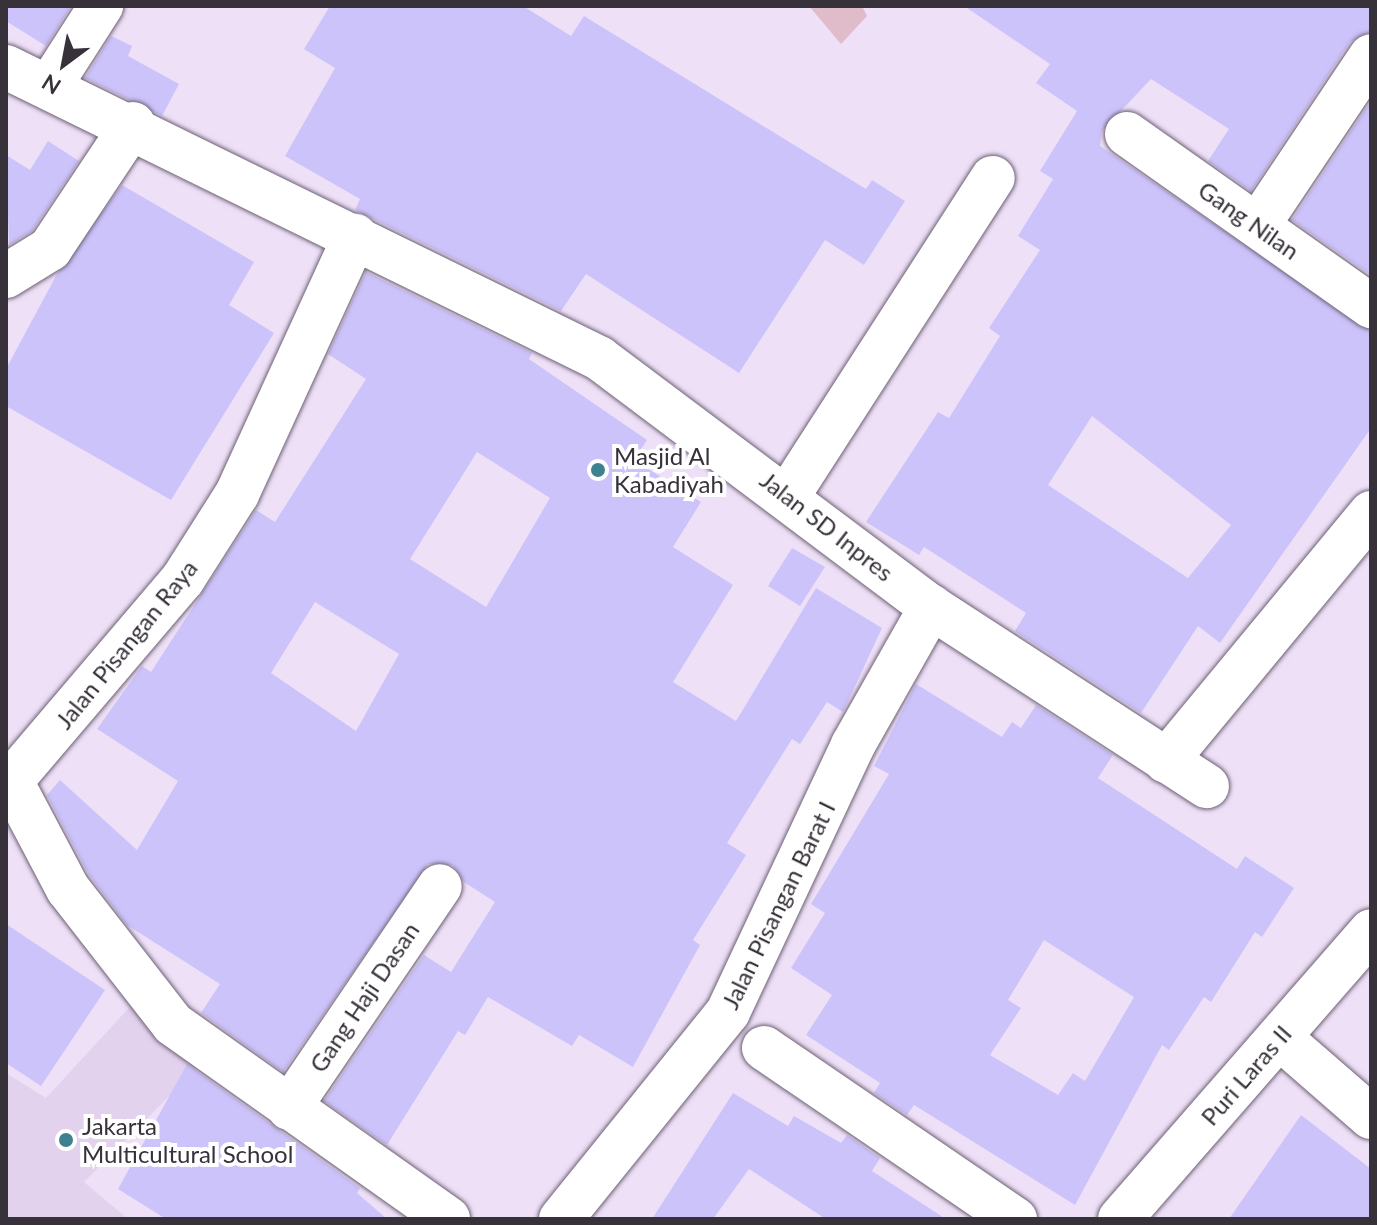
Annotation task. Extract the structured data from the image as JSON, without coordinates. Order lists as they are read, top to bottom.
{
  "streets": {
    "street": [
      "Gang Nilan",
      "Jalan SD Inpres",
      "Jalan Pisangan Raya",
      "Jalan Pisangan Barat I",
      "Gang Haji Dasan",
      "Puri Laras II"
    ]
  },
  "crossings": [
    ["Jalan SD Inpres", "Jalan Pisangan Raya"],
    ["Jalan SD Inpres", "Jalan Pisangan Barat I"],
    ["Jalan Pisangan Raya", "Gang Haji Dasan"]
  ],
  "places": ["Masjid Al Kabadiyah", "Jakarta Multicultural School"],
  "north": "bottom left"
}
